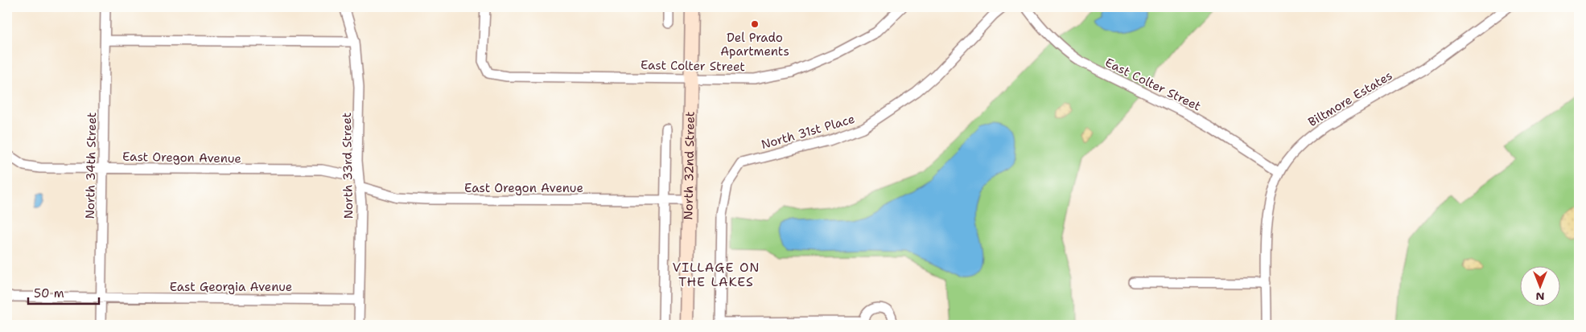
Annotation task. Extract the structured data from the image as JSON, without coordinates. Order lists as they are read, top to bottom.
{
  "streets": {
    "main road": ["North 32nd Street"],
    "street": [
      "East Colter Street",
      "Biltmore Estates",
      "North 31st Place",
      "East Oregon Avenue",
      "North 34th Street",
      "North 33rd Street",
      "East Georgia Avenue"
    ]
  },
  "crossings": [
    ["East Colter Street", "Biltmore Estates"],
    ["East Colter Street", "North 32nd Street"],
    ["East Oregon Avenue", "North 34th Street"],
    ["East Oregon Avenue", "North 33rd Street"],
    ["East Oregon Avenue", "North 32nd Street"],
    ["North 34th Street", "East Georgia Avenue"],
    ["North 33rd Street", "East Georgia Avenue"]
  ],
  "districts": ["VILLAGE ON THE LAKES"],
  "places": ["Del Prado Apartments"],
  "scale_bar": "50 m",
  "north": "bottom"
}
